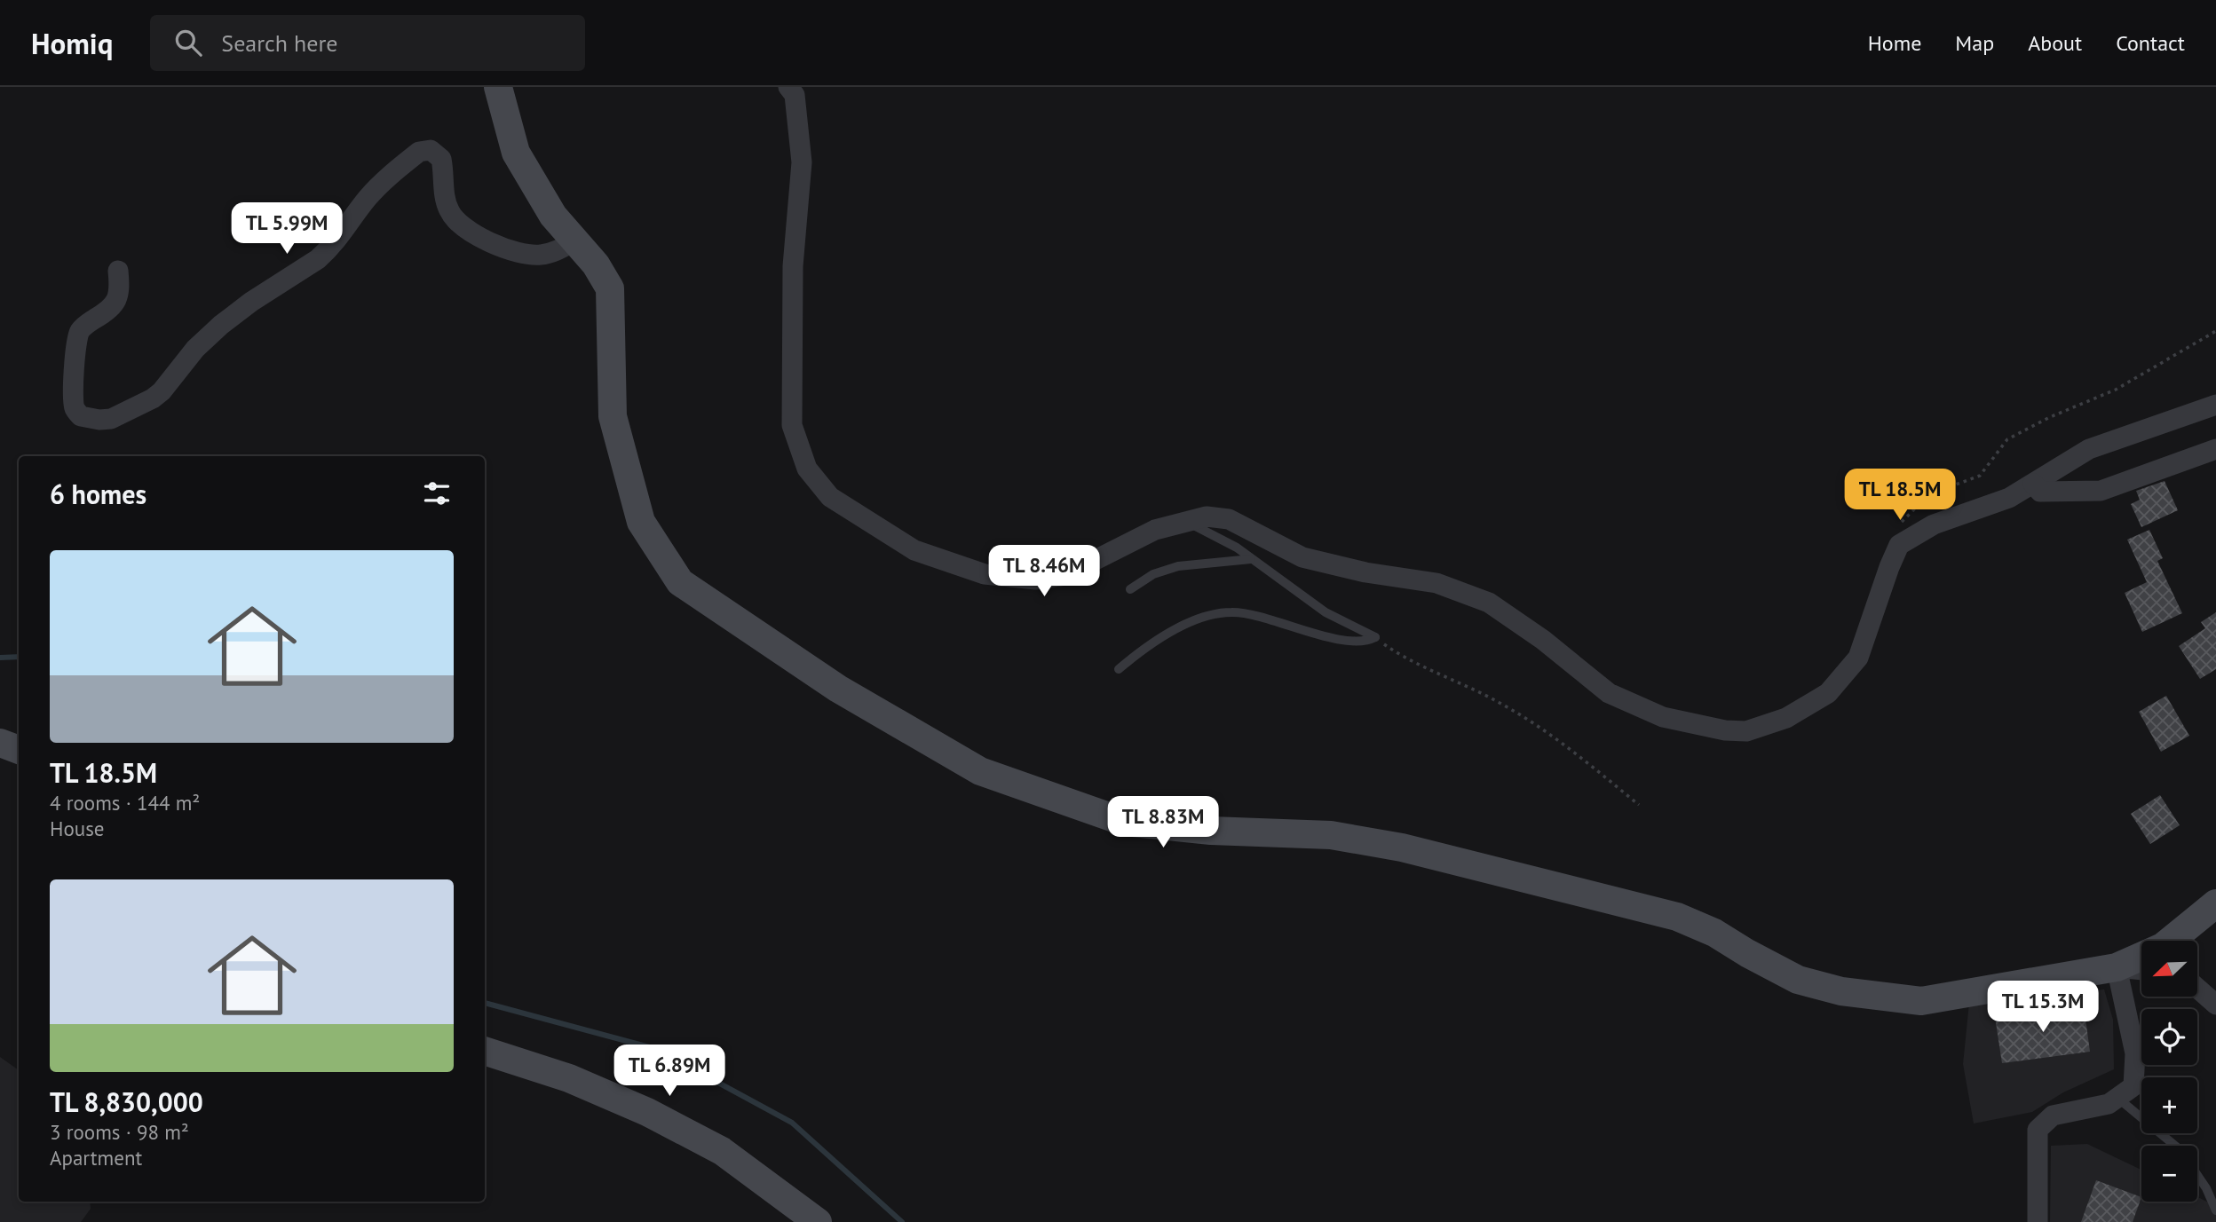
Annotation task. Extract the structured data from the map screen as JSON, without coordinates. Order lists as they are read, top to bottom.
{
  "north": "bottom left",
  "page": {
    "header": "Homiq",
    "search": "Search here",
    "nav": [
      "Home",
      "Map",
      "About",
      "Contact"
    ],
    "price": [
      "TL 5.99M",
      "TL 18.5M",
      "TL 8.46M",
      "TL 8.83M",
      "TL 15.3M",
      "TL 6.89M"
    ],
    "heading": "6 homes",
    "list": [
      {
        "name": "TL 18.5M",
        "note": "4 rooms · 144 m² · House"
      },
      {
        "name": "TL 8,830,000",
        "note": "3 rooms · 98 m² · Apartment"
      }
    ],
    "map_buttons": ["+", "−"]
  }
}
